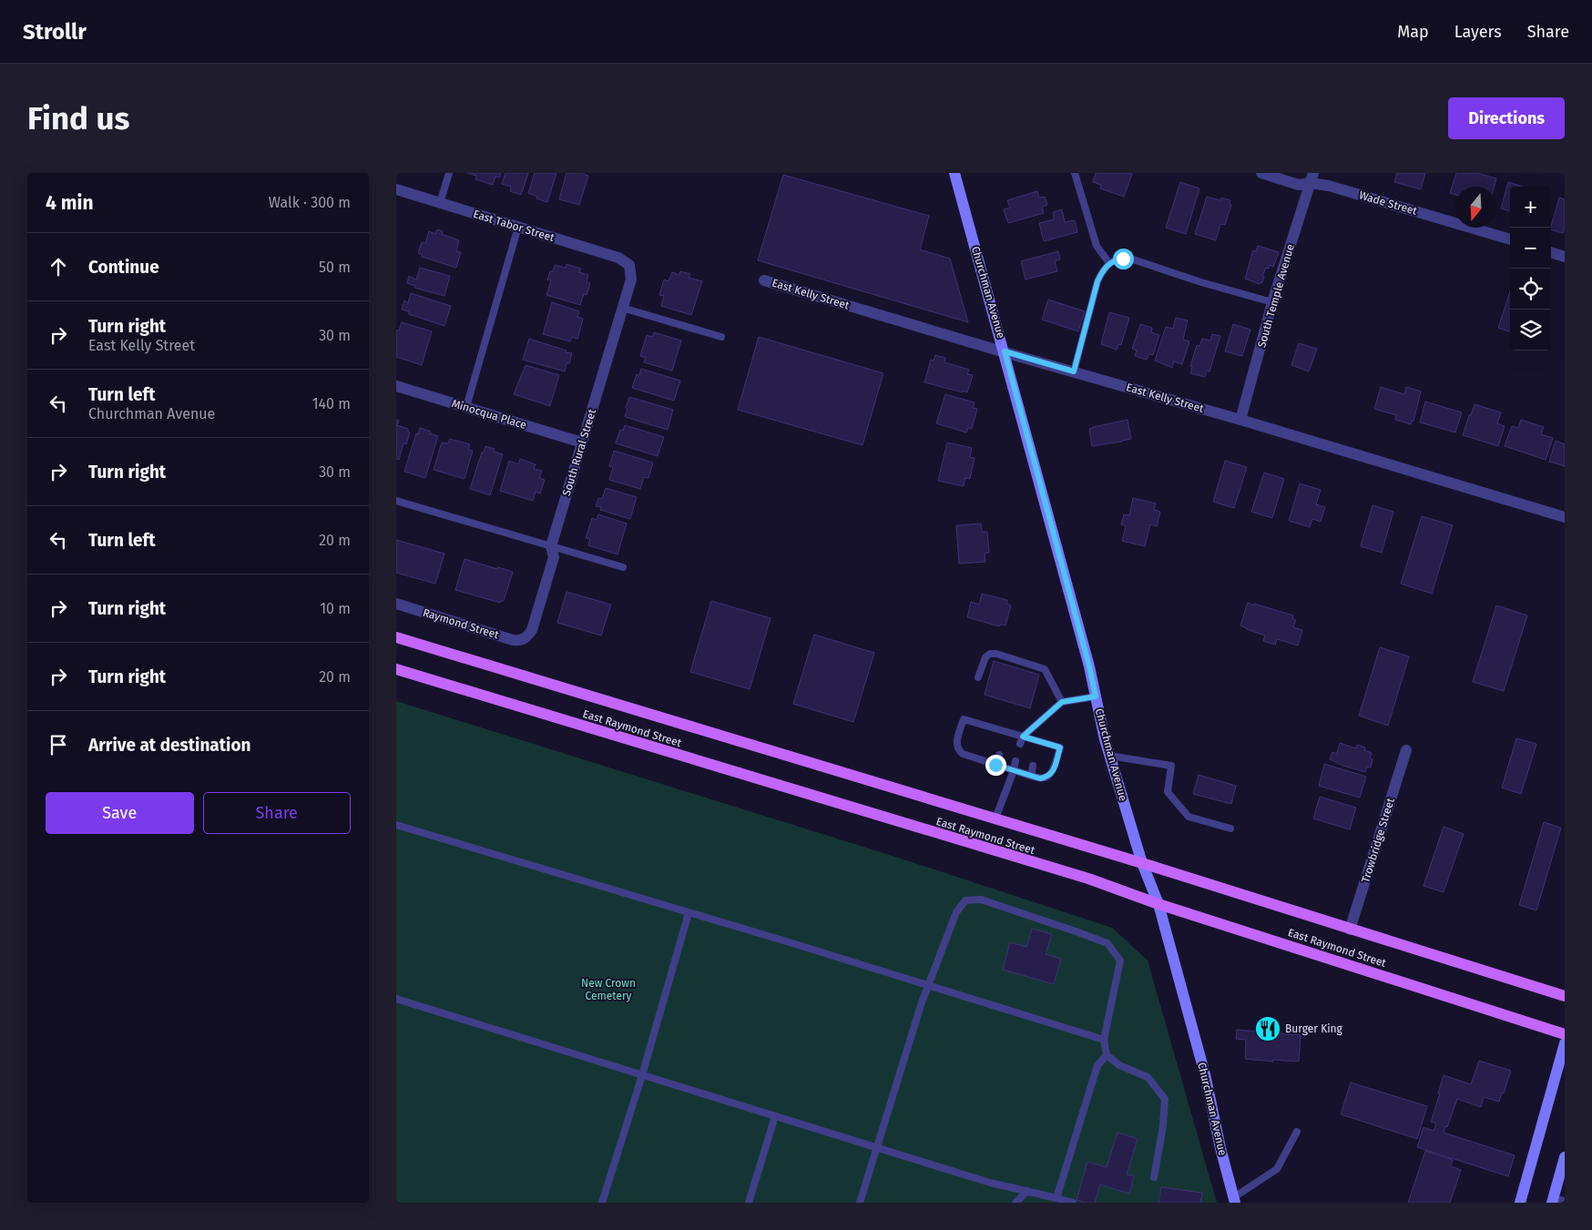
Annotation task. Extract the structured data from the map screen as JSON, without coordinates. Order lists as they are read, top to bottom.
{
  "streets": {
    "main road": ["Churchman Avenue", "East Raymond Street"],
    "street": [
      "Wade Street",
      "East Tabor Street",
      "East Kelly Street",
      "South Temple Avenue",
      "Minocqua Place",
      "South Rural Street",
      "Raymond Street",
      "Trowbridge Street"
    ]
  },
  "crossings": [
    ["Wade Street", "South Temple Avenue"],
    ["East Tabor Street", "South Rural Street"],
    ["Churchman Avenue", "East Kelly Street"],
    ["Churchman Avenue", "East Raymond Street"],
    ["East Kelly Street", "South Temple Avenue"],
    ["Minocqua Place", "South Rural Street"],
    ["South Rural Street", "Raymond Street"],
    ["East Raymond Street", "Trowbridge Street"]
  ],
  "parks": ["New Crown Cemetery"],
  "places": {
    "restaurant": ["Burger King"]
  },
  "north": "bottom",
  "page": {
    "header": "Strollr",
    "nav": ["Map", "Layers", "Share"],
    "buttons": [
      "Directions",
      ["Save", "Share"]
    ],
    "title": "Find us",
    "heading": ["4 min", "Walk · 300 m"],
    "map_buttons": ["+", "−"],
    "list": [
      ["Continue", "50 m"],
      ["Turn right", "East Kelly Street", "30 m"],
      ["Turn left", "Churchman Avenue", "140 m"],
      ["Turn right", "30 m"],
      ["Turn left", "20 m"],
      ["Turn right", "10 m"],
      ["Turn right", "20 m"],
      "Arrive at destination"
    ]
  }
}
